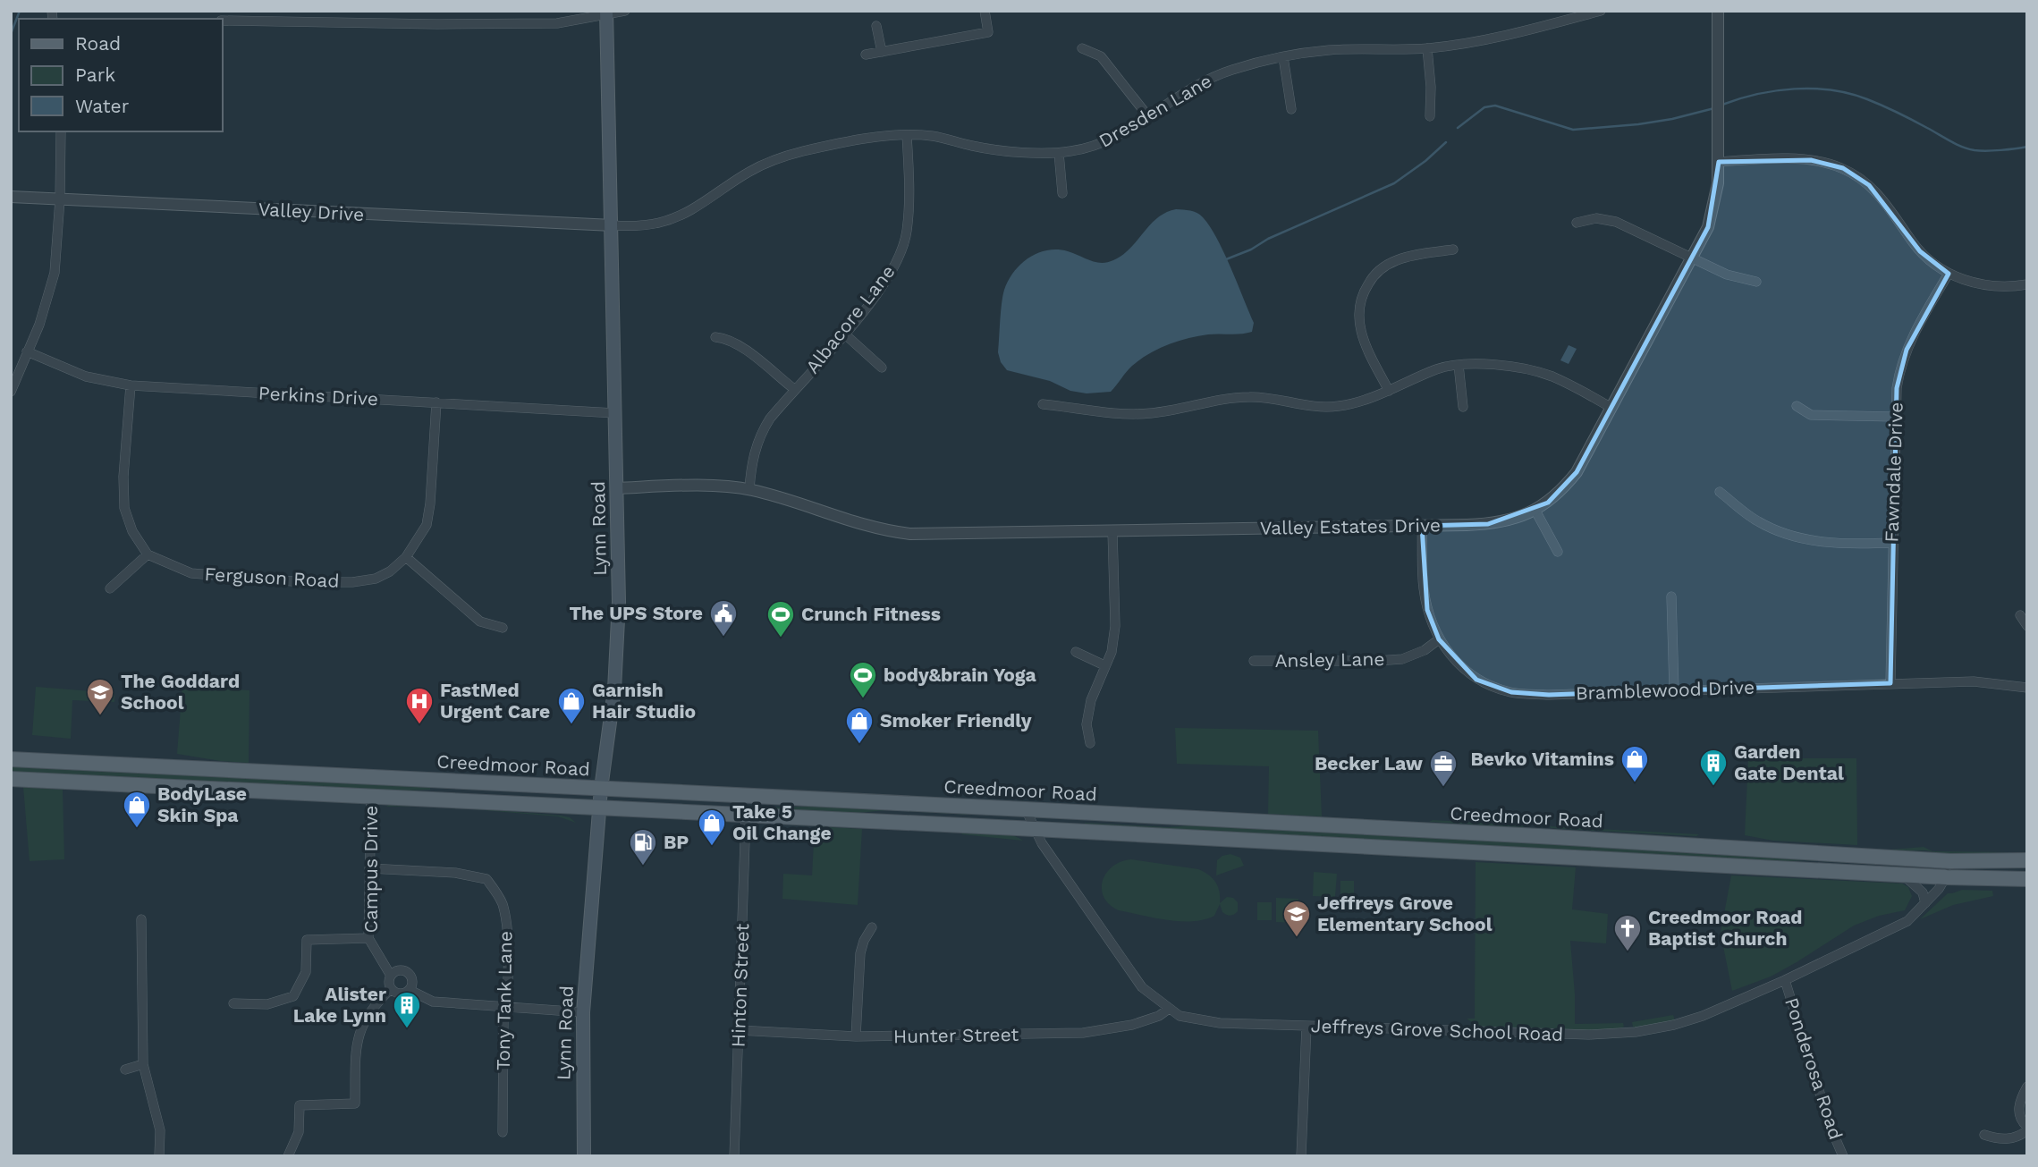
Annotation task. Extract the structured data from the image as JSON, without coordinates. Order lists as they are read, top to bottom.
{
  "streets": {
    "main road": ["Lynn Road", "Creedmoor Road"],
    "street": [
      "Dresden Lane",
      "Valley Drive",
      "Albacore Lane",
      "Perkins Drive",
      "Fawndale Drive",
      "Valley Estates Drive",
      "Ferguson Road",
      "Ansley Lane",
      "Bramblewood Drive",
      "Campus Drive",
      "Hinton Street",
      "Tony Tank Lane",
      "Jeffreys Grove School Road",
      "Hunter Street",
      "Ponderosa Road"
    ]
  },
  "crossings": [
    ["Dresden Lane", "Valley Drive"],
    ["Dresden Lane", "Albacore Lane"],
    ["Dresden Lane", "Lynn Road"],
    ["Valley Drive", "Lynn Road"],
    ["Albacore Lane", "Valley Estates Drive"],
    ["Perkins Drive", "Lynn Road"],
    ["Perkins Drive", "Ferguson Road"],
    ["Fawndale Drive", "Bramblewood Drive"],
    ["Valley Estates Drive", "Lynn Road"],
    ["Valley Estates Drive", "Bramblewood Drive"],
    ["Lynn Road", "Creedmoor Road"],
    ["Ansley Lane", "Bramblewood Drive"],
    ["Creedmoor Road", "Campus Drive"],
    ["Creedmoor Road", "Hinton Street"],
    ["Creedmoor Road", "Jeffreys Grove School Road"],
    ["Campus Drive", "Tony Tank Lane"],
    ["Hinton Street", "Hunter Street"],
    ["Jeffreys Grove School Road", "Hunter Street"],
    ["Jeffreys Grove School Road", "Ponderosa Road"]
  ],
  "places": {
    "public building": ["The UPS Store"],
    "sports": ["Crunch Fitness", "body&brain Yoga"],
    "school or university": ["The Goddard School", "Jeffreys Grove Elementary School"],
    "hospital": ["FastMed Urgent Care"],
    "shop": [
      "Garnish Hair Studio",
      "Smoker Friendly",
      "Bevko Vitamins",
      "BodyLase Skin Spa",
      "Take 5 Oil Change"
    ],
    "building": ["Garden Gate Dental", "Alister Lake Lynn"],
    "office": ["Becker Law"],
    "fuel station": ["BP"],
    "church": ["Creedmoor Road Baptist Church"]
  },
  "legend": ["Road", "Park", "Water"]
}
